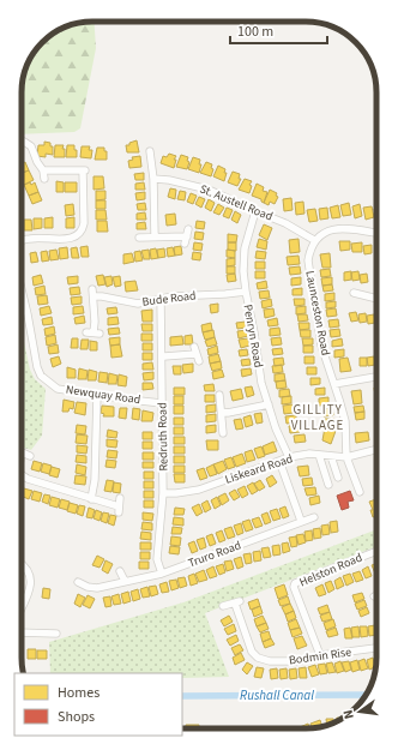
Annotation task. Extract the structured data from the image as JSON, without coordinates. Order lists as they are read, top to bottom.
{
  "streets": {
    "street": [
      "St. Austell Road",
      "Bude Road",
      "Launceston Road",
      "Penryn Road",
      "Newquay Road",
      "Redruth Road",
      "Liskeard Road",
      "Truro Road",
      "Helston Road",
      "Bodmin Rise"
    ]
  },
  "crossings": [
    ["St. Austell Road", "Launceston Road"],
    ["St. Austell Road", "Penryn Road"],
    ["Bude Road", "Penryn Road"],
    ["Bude Road", "Redruth Road"],
    ["Launceston Road", "Liskeard Road"],
    ["Penryn Road", "Liskeard Road"],
    ["Newquay Road", "Redruth Road"],
    ["Redruth Road", "Liskeard Road"],
    ["Redruth Road", "Truro Road"],
    ["Helston Road", "Bodmin Rise"]
  ],
  "districts": ["GILLITY VILLAGE"],
  "water": ["Rushall Canal"],
  "legend": ["Homes", "Shops"],
  "scale_bar": "100 m",
  "north": "left"
}
